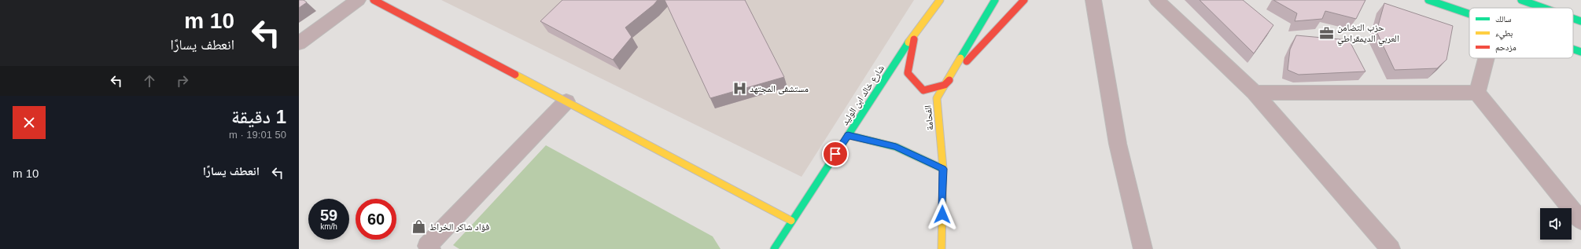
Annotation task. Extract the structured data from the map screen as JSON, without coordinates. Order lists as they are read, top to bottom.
{
  "streets": {
    "main road": ["شارع خالد ابن الوليد", "الفحامة"]
  },
  "places": {
    "office": ["حزب التضامن العربي الديمقراطي"],
    "hospital": ["مستشفى المجتهد"],
    "shop": ["فؤاد شاكر الخراط"]
  },
  "legend": ["سالك", "بطيء", "مزدحم"],
  "page": {
    "turn": ["10 m", "انعطف يسارًا"],
    "heading": ["1 دقيقة", "50 m · 19:01"],
    "list": [
      {
        "name": "انعطف يسارًا",
        "value": "10 m"
      }
    ],
    "speed": "59 km/h",
    "limit": "60"
  }
}
